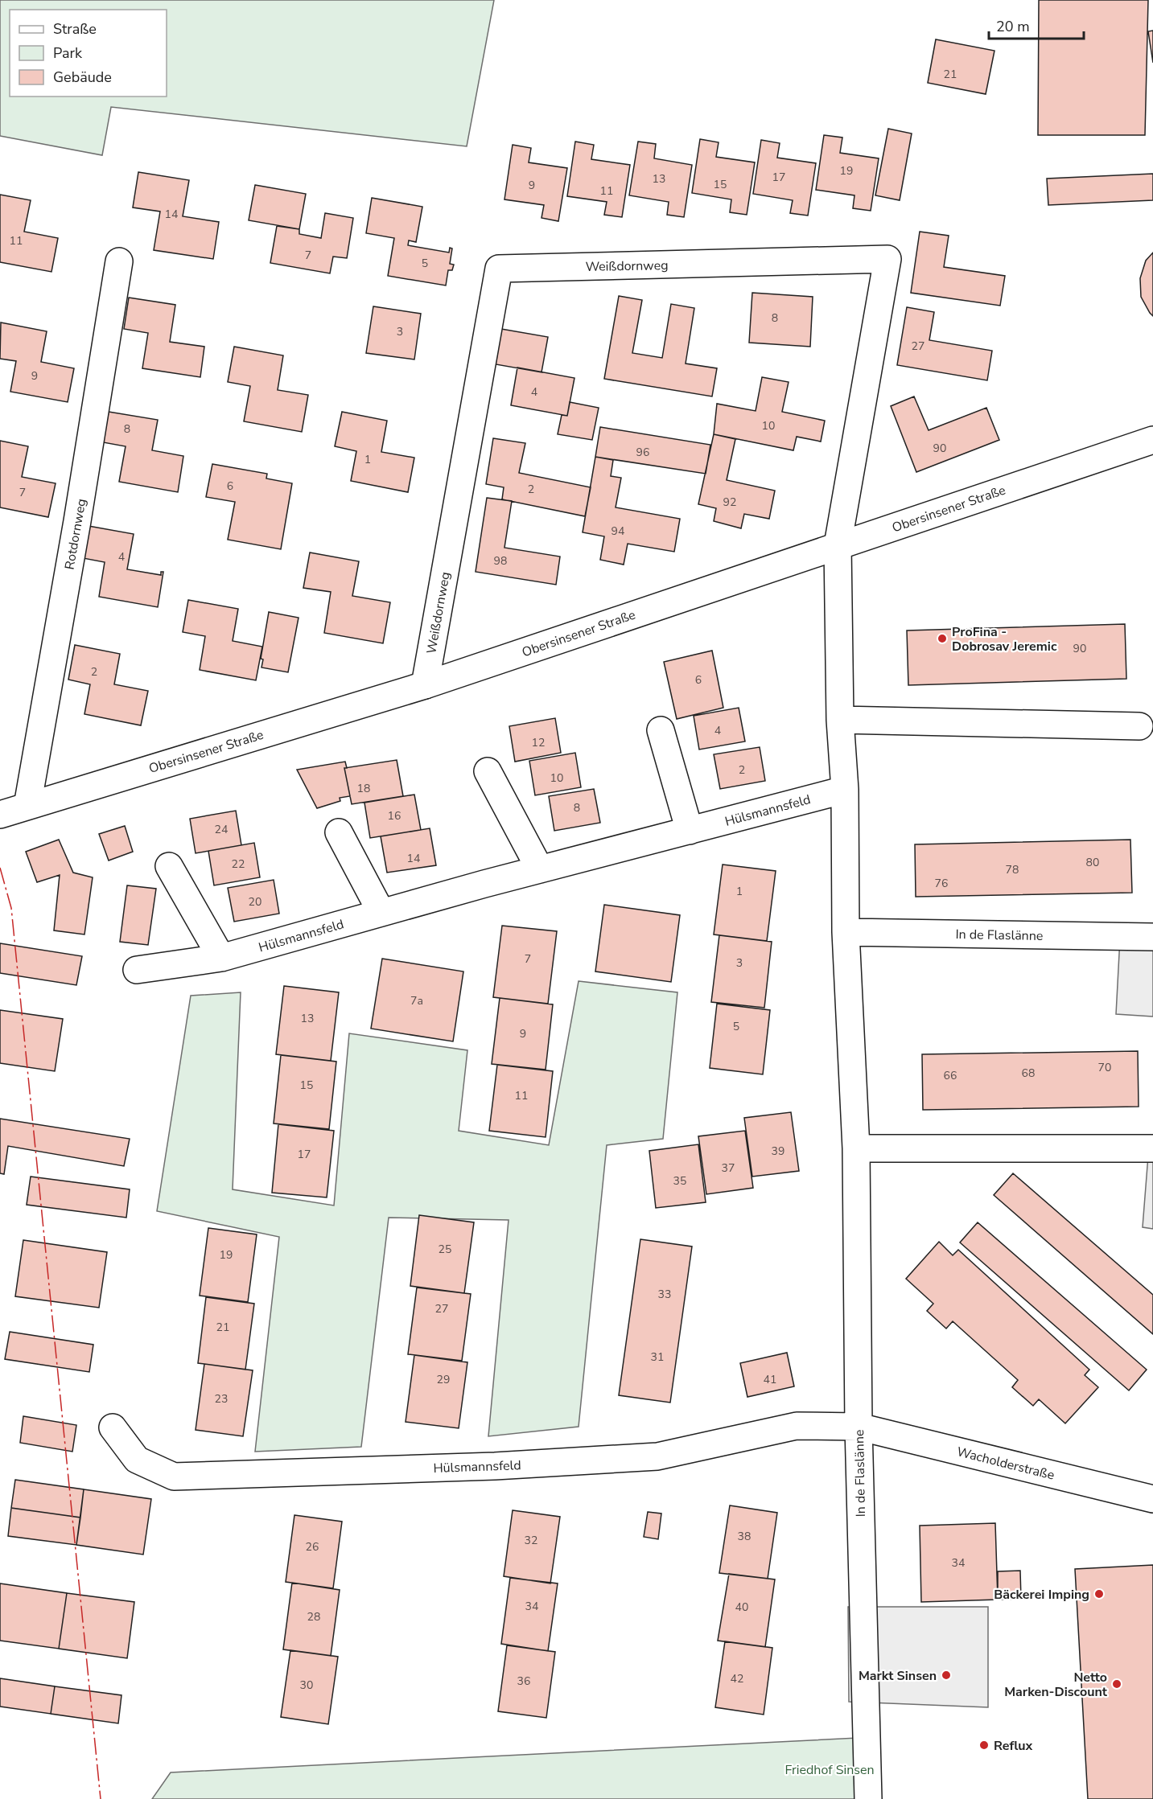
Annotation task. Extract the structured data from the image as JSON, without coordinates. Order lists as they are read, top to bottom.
{
  "streets": {
    "street": [
      "Weißdornweg",
      "Obersinsener Straße",
      "Rotdornweg",
      "Hülsmannsfeld",
      "In de Flaslänne",
      "Wacholderstraße"
    ]
  },
  "crossings": [
    ["Weißdornweg", "Obersinsener Straße"],
    ["Weißdornweg", "In de Flaslänne"],
    ["Obersinsener Straße", "Rotdornweg"],
    ["Obersinsener Straße", "In de Flaslänne"],
    ["Hülsmannsfeld", "In de Flaslänne"],
    ["Hülsmannsfeld", "Wacholderstraße"],
    ["In de Flaslänne", "Wacholderstraße"]
  ],
  "parks": ["Friedhof Sinsen"],
  "places": [
    "ProFina - Dobrosav Jeremic",
    "Bäckerei Imping",
    "Markt Sinsen",
    "Netto Marken-Discount",
    "Reflux"
  ],
  "house_numbers": [
    "21",
    "19",
    "17",
    "13",
    "15",
    "9",
    "11",
    "14",
    "11",
    "7",
    "5",
    "8",
    "3",
    "27",
    "9",
    "4",
    "10",
    "8",
    "90",
    "96",
    "1",
    "6",
    "2",
    "7",
    "92",
    "94",
    "4",
    "98",
    "90",
    "2",
    "6",
    "4",
    "12",
    "2",
    "10",
    "18",
    "8",
    "16",
    "24",
    "14",
    "80",
    "22",
    "78",
    "76",
    "1",
    "20",
    "7",
    "3",
    "7a",
    "13",
    "5",
    "9",
    "70",
    "68",
    "66",
    "15",
    "11",
    "39",
    "17",
    "37",
    "35",
    "25",
    "19",
    "33",
    "27",
    "21",
    "31",
    "29",
    "41",
    "23",
    "38",
    "32",
    "26",
    "34",
    "34",
    "40",
    "28",
    "42",
    "36",
    "30"
  ],
  "legend": ["Straße", "Park", "Gebäude"],
  "scale_bar": "20 m"
}
